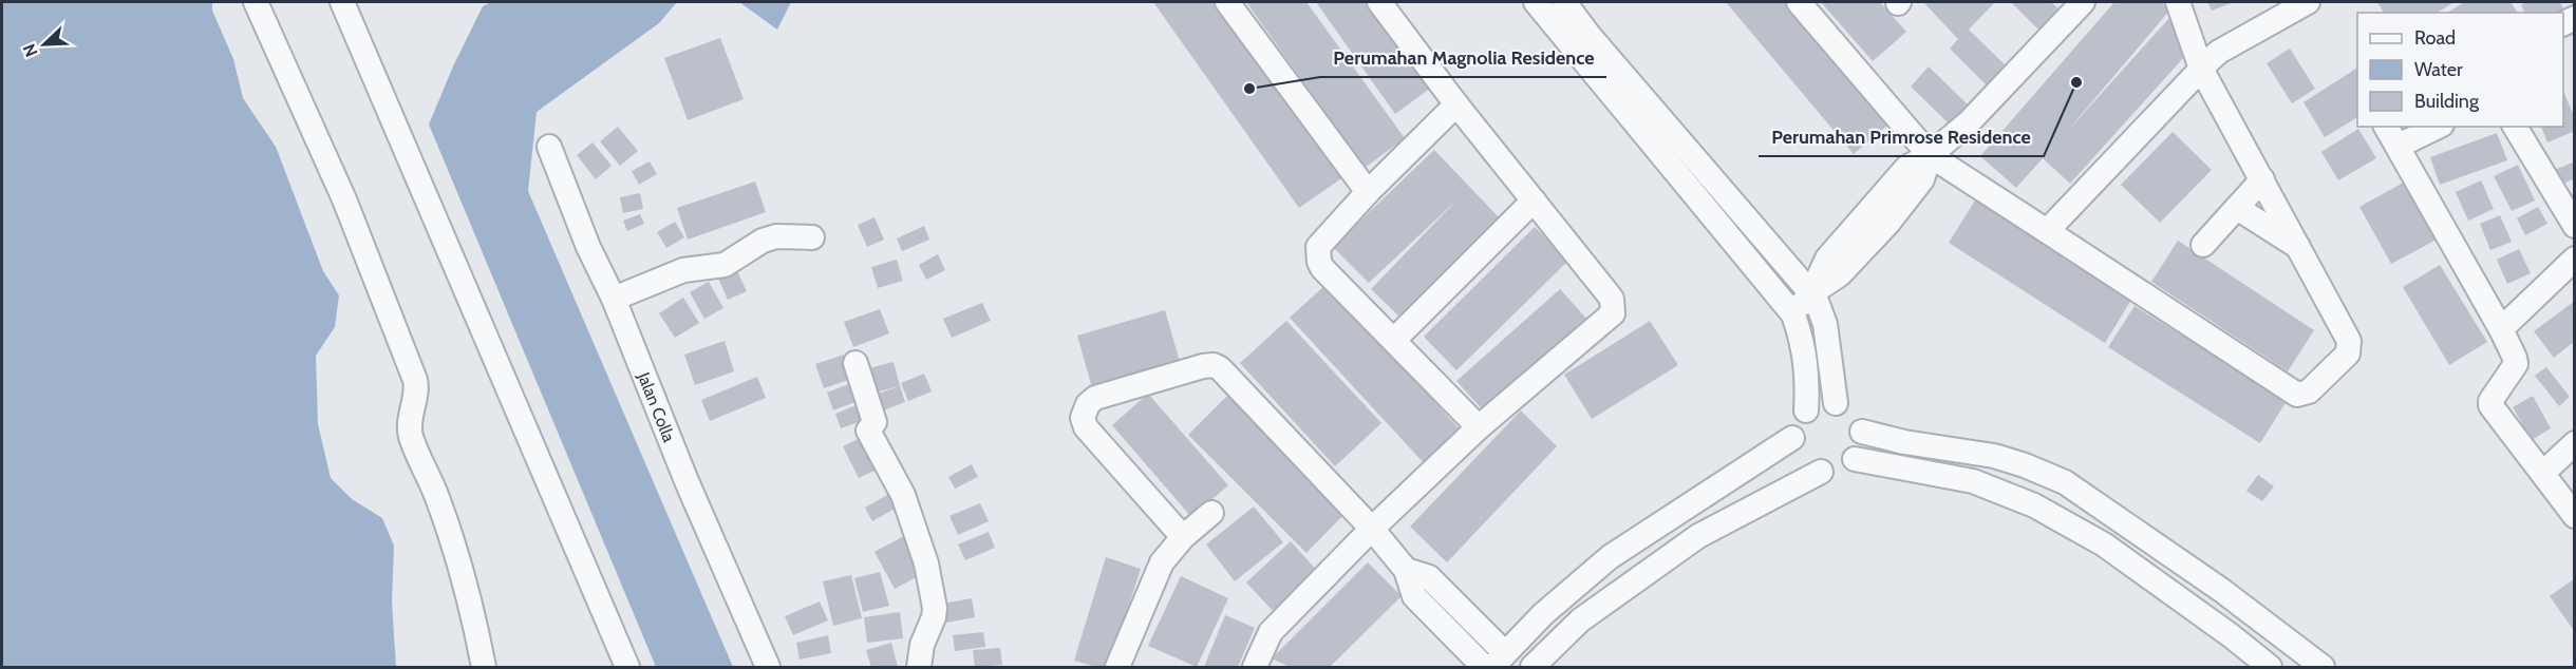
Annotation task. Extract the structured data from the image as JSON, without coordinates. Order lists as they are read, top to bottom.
{
  "streets": {
    "street": ["Jalan Colla"]
  },
  "places": ["Perumahan Primrose Residence", "Perumahan Magnolia Residence"],
  "legend": ["Road", "Water", "Building"],
  "north": "bottom left"
}
